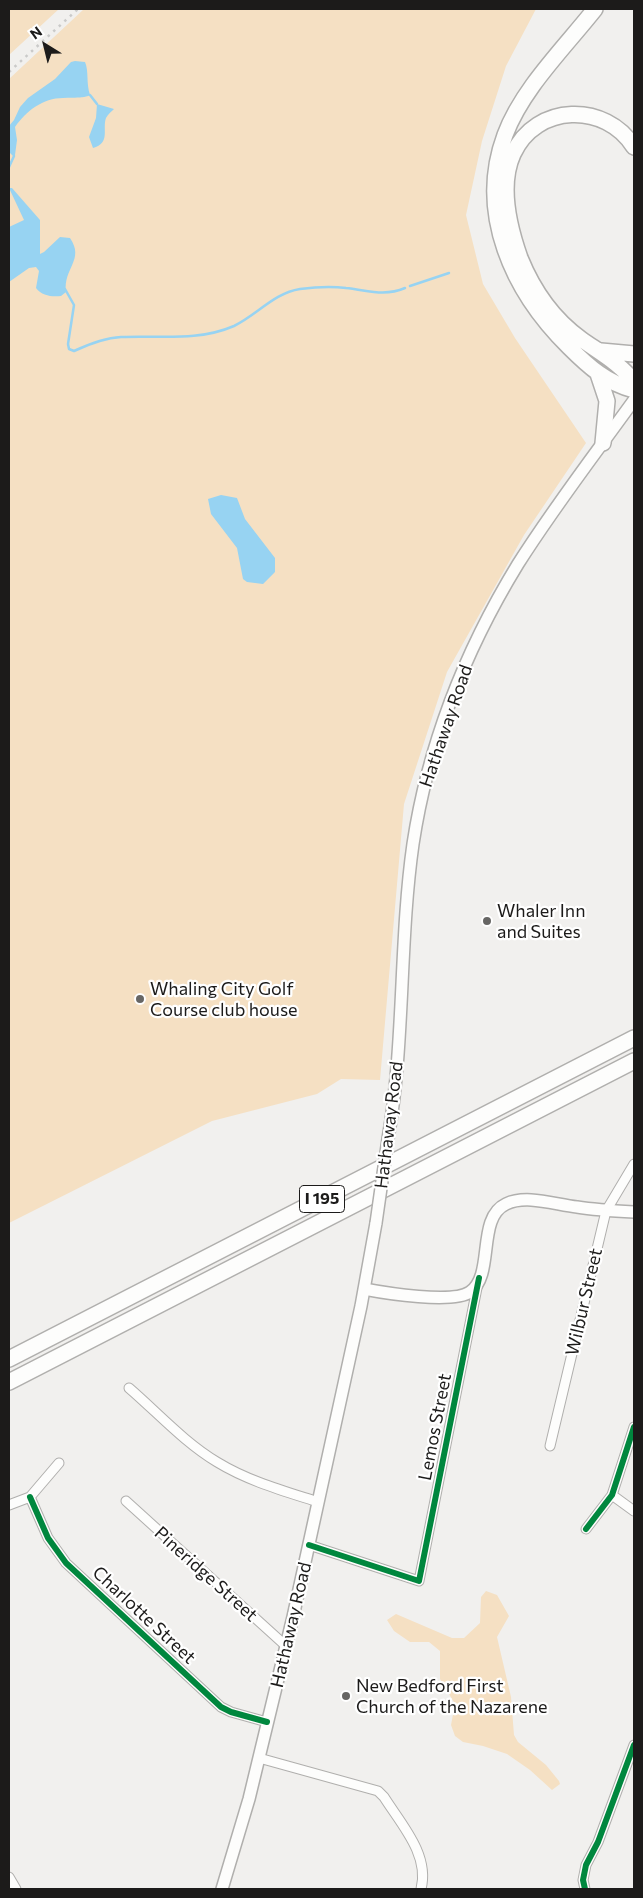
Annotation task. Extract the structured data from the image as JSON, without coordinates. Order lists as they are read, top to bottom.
{
  "streets": {
    "highway": ["I 195"],
    "main road": ["Hathaway Road"],
    "street": [
      "Wilbur Street",
      "Lemos Street",
      "Pineridge Street",
      "Charlotte Street"
    ]
  },
  "crossings": [
    ["Hathaway Road", "Lemos Street"],
    ["Hathaway Road", "Pineridge Street"],
    ["Hathaway Road", "Charlotte Street"]
  ],
  "places": ["Whaler Inn and Suites", "Whaling City Golf Course club house", "New Bedford First Church of the Nazarene"],
  "north": "top left"
}
